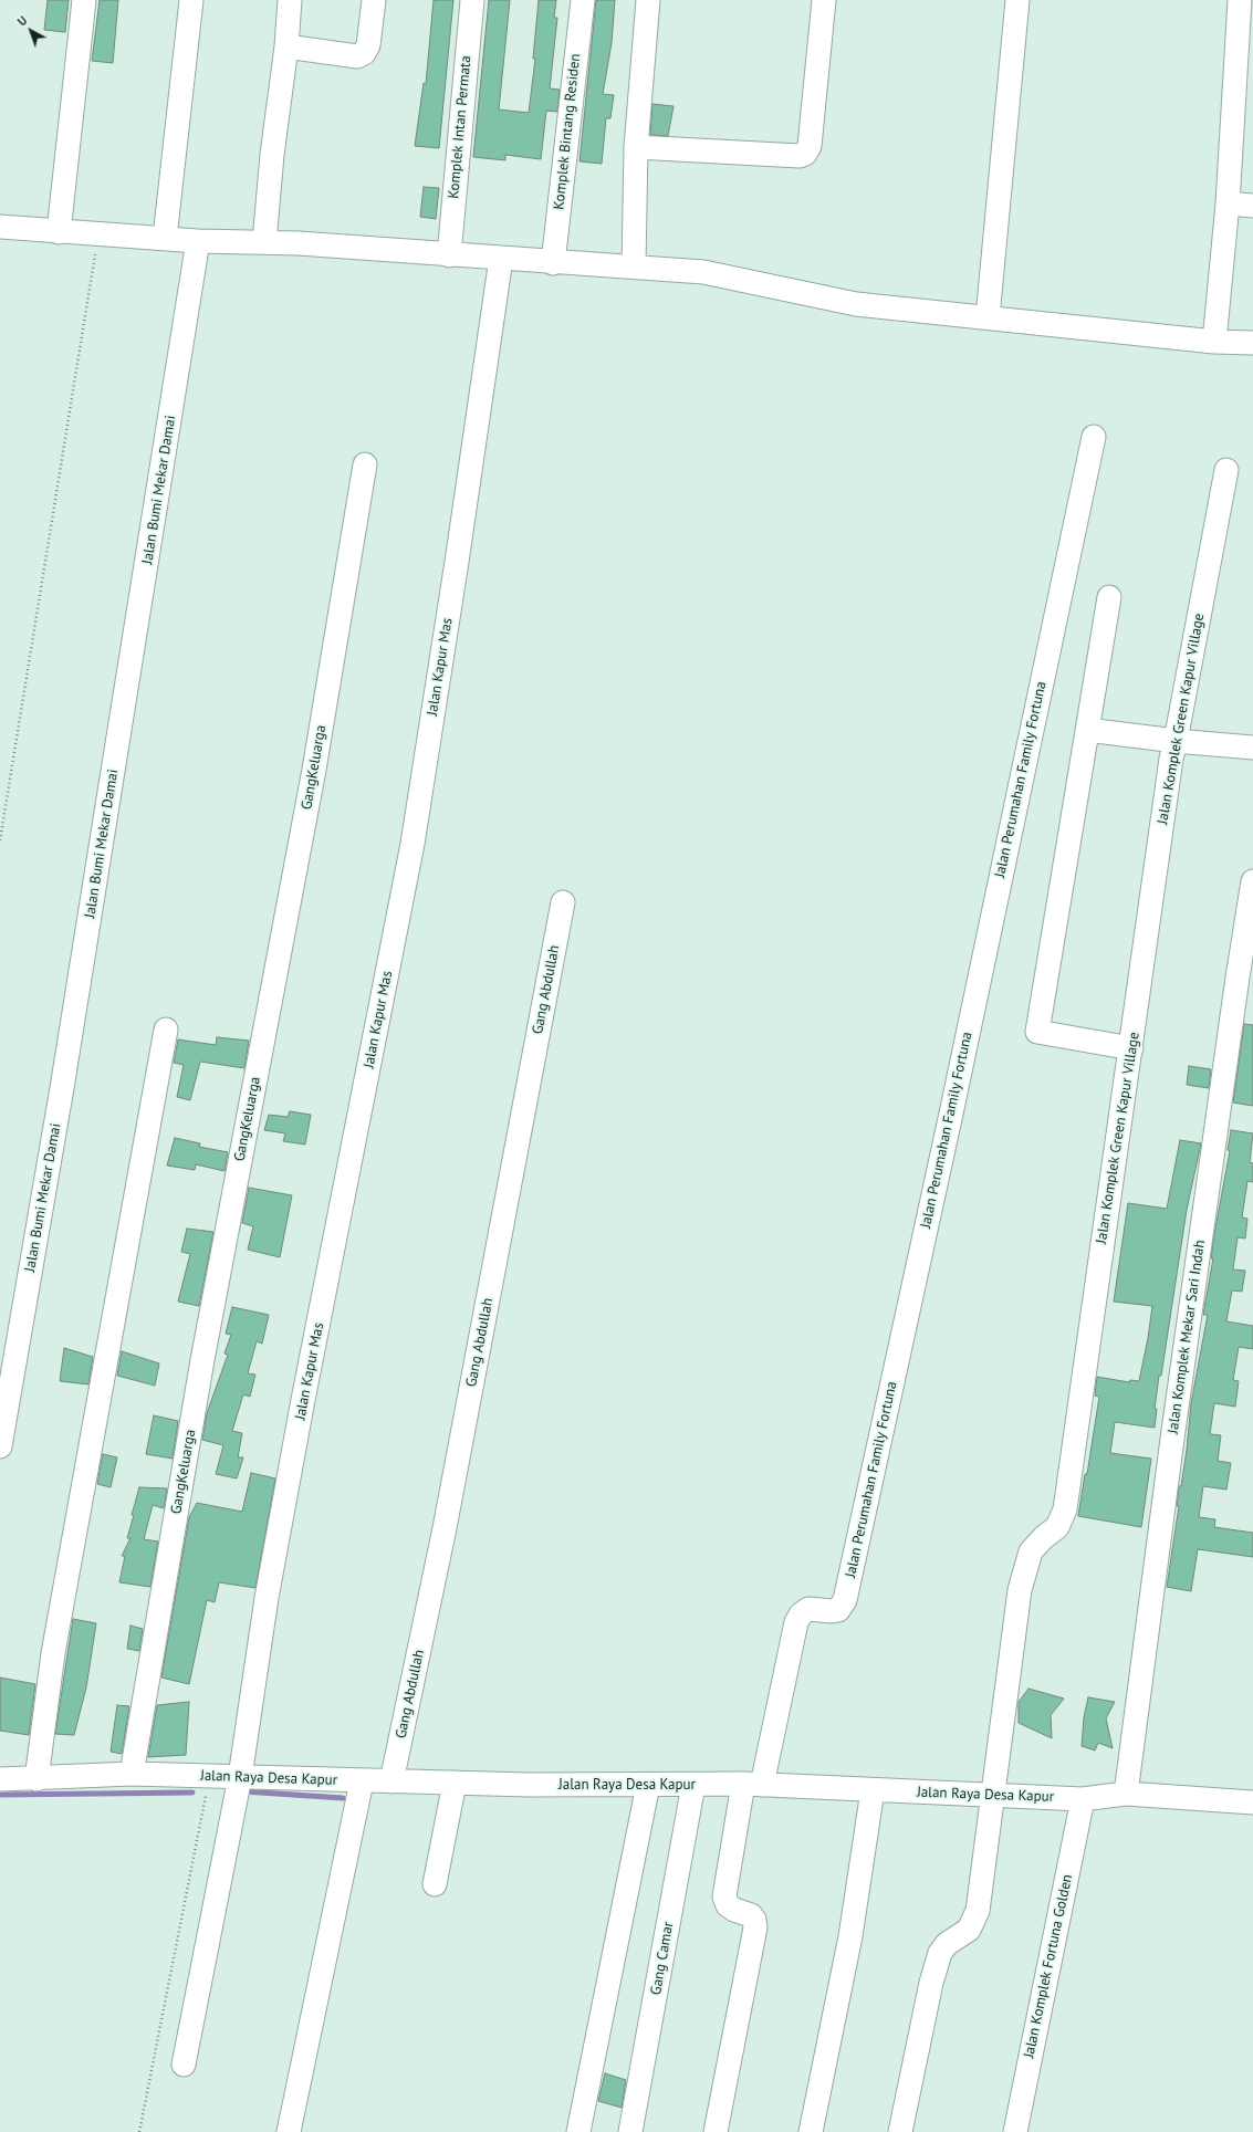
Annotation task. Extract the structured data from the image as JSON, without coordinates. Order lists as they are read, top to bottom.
{
  "streets": {
    "street": [
      "Komplek Intan Permata",
      "Komplek Bintang Residen",
      "Jalan Bumi Mekar Damai",
      "Jalan Kapur Mas",
      "Jalan Komplek Green Kapur Village",
      "GangKeluarga",
      "Jalan Perumahan Family Fortuna",
      "Gang Abdullah",
      "Jalan Komplek Mekar Sari Indah",
      "Jalan Raya Desa Kapur",
      "Gang Camar",
      "Jalan Komplek Fortuna Golden"
    ]
  },
  "crossings": [
    ["Jalan Kapur Mas", "Jalan Raya Desa Kapur"],
    ["Jalan Komplek Green Kapur Village", "Jalan Raya Desa Kapur"],
    ["GangKeluarga", "Jalan Raya Desa Kapur"],
    ["Jalan Perumahan Family Fortuna", "Jalan Raya Desa Kapur"],
    ["Gang Abdullah", "Jalan Raya Desa Kapur"],
    ["Jalan Komplek Mekar Sari Indah", "Jalan Raya Desa Kapur"],
    ["Jalan Raya Desa Kapur", "Gang Camar"],
    ["Jalan Raya Desa Kapur", "Jalan Komplek Fortuna Golden"]
  ],
  "north": "top left"
}
